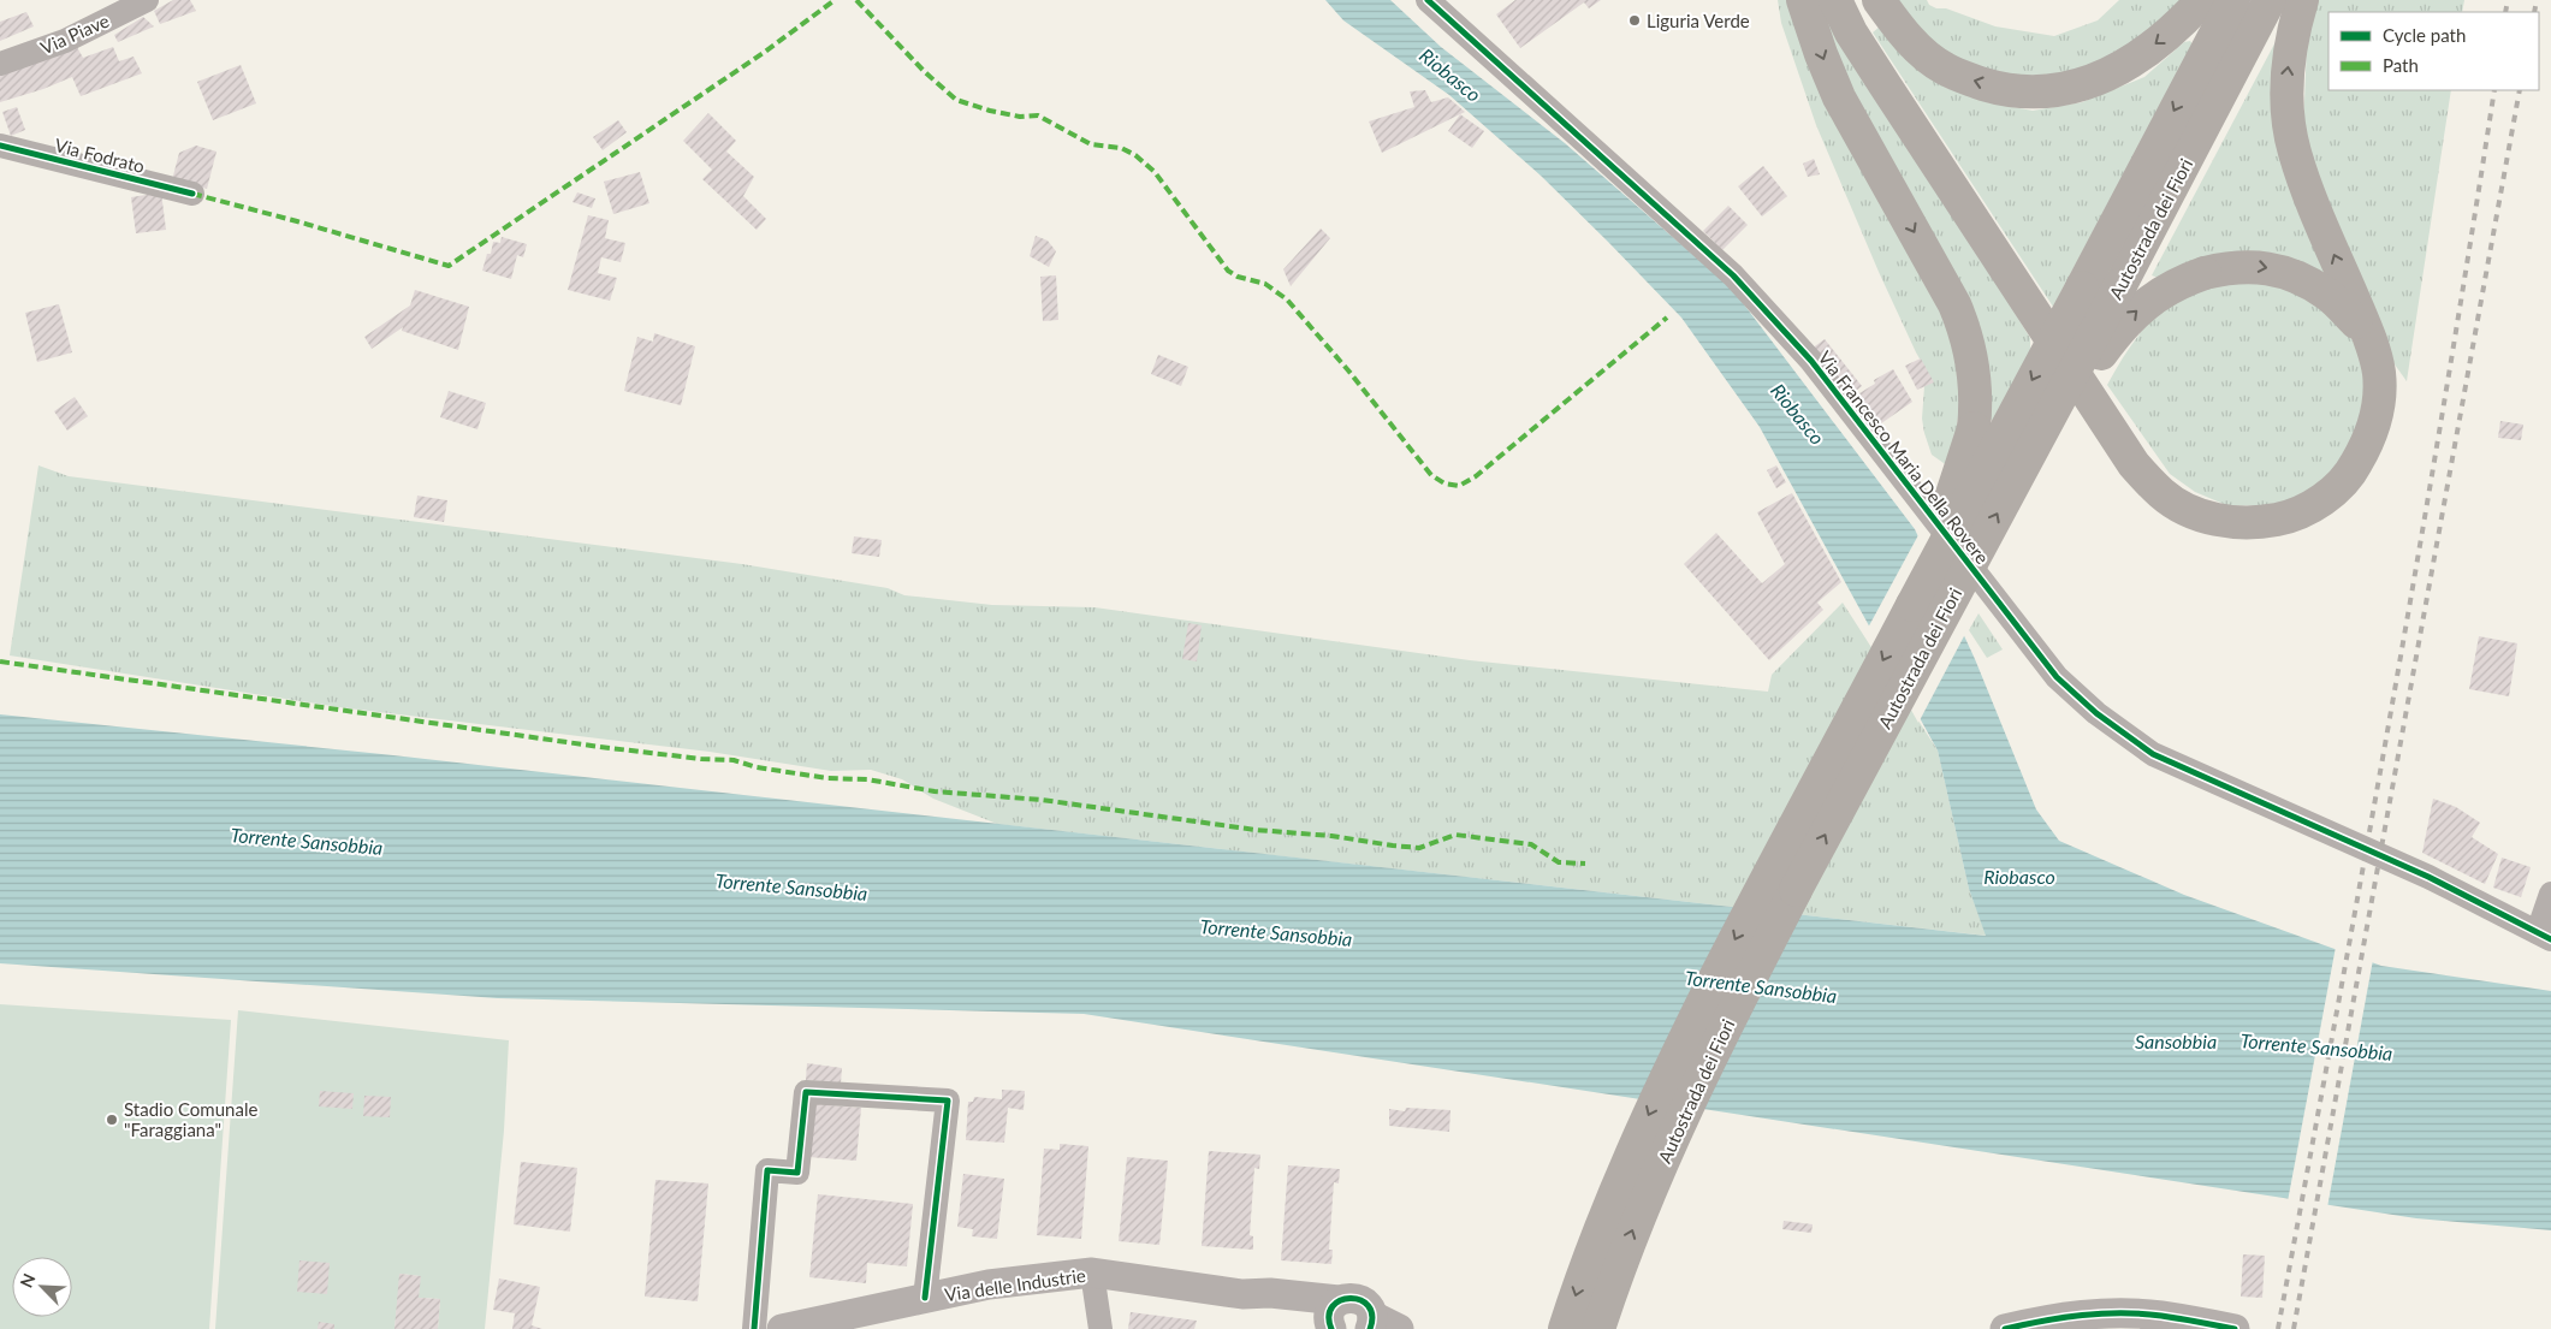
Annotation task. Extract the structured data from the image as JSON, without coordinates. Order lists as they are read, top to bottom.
{
  "streets": {
    "highway": ["Autostrada dei Fiori"],
    "street": [
      "Via Piave",
      "Via Fodrato",
      "Via Francesco Maria Della Rovere",
      "Via delle Industrie"
    ]
  },
  "water": ["Riobasco", "Torrente Sansobbia", "Sansobbia"],
  "places": ["Liguria Verde", "Stadio Comunale \"Faraggiana\""],
  "legend": ["Cycle path", "Path"],
  "north": "top left"
}
